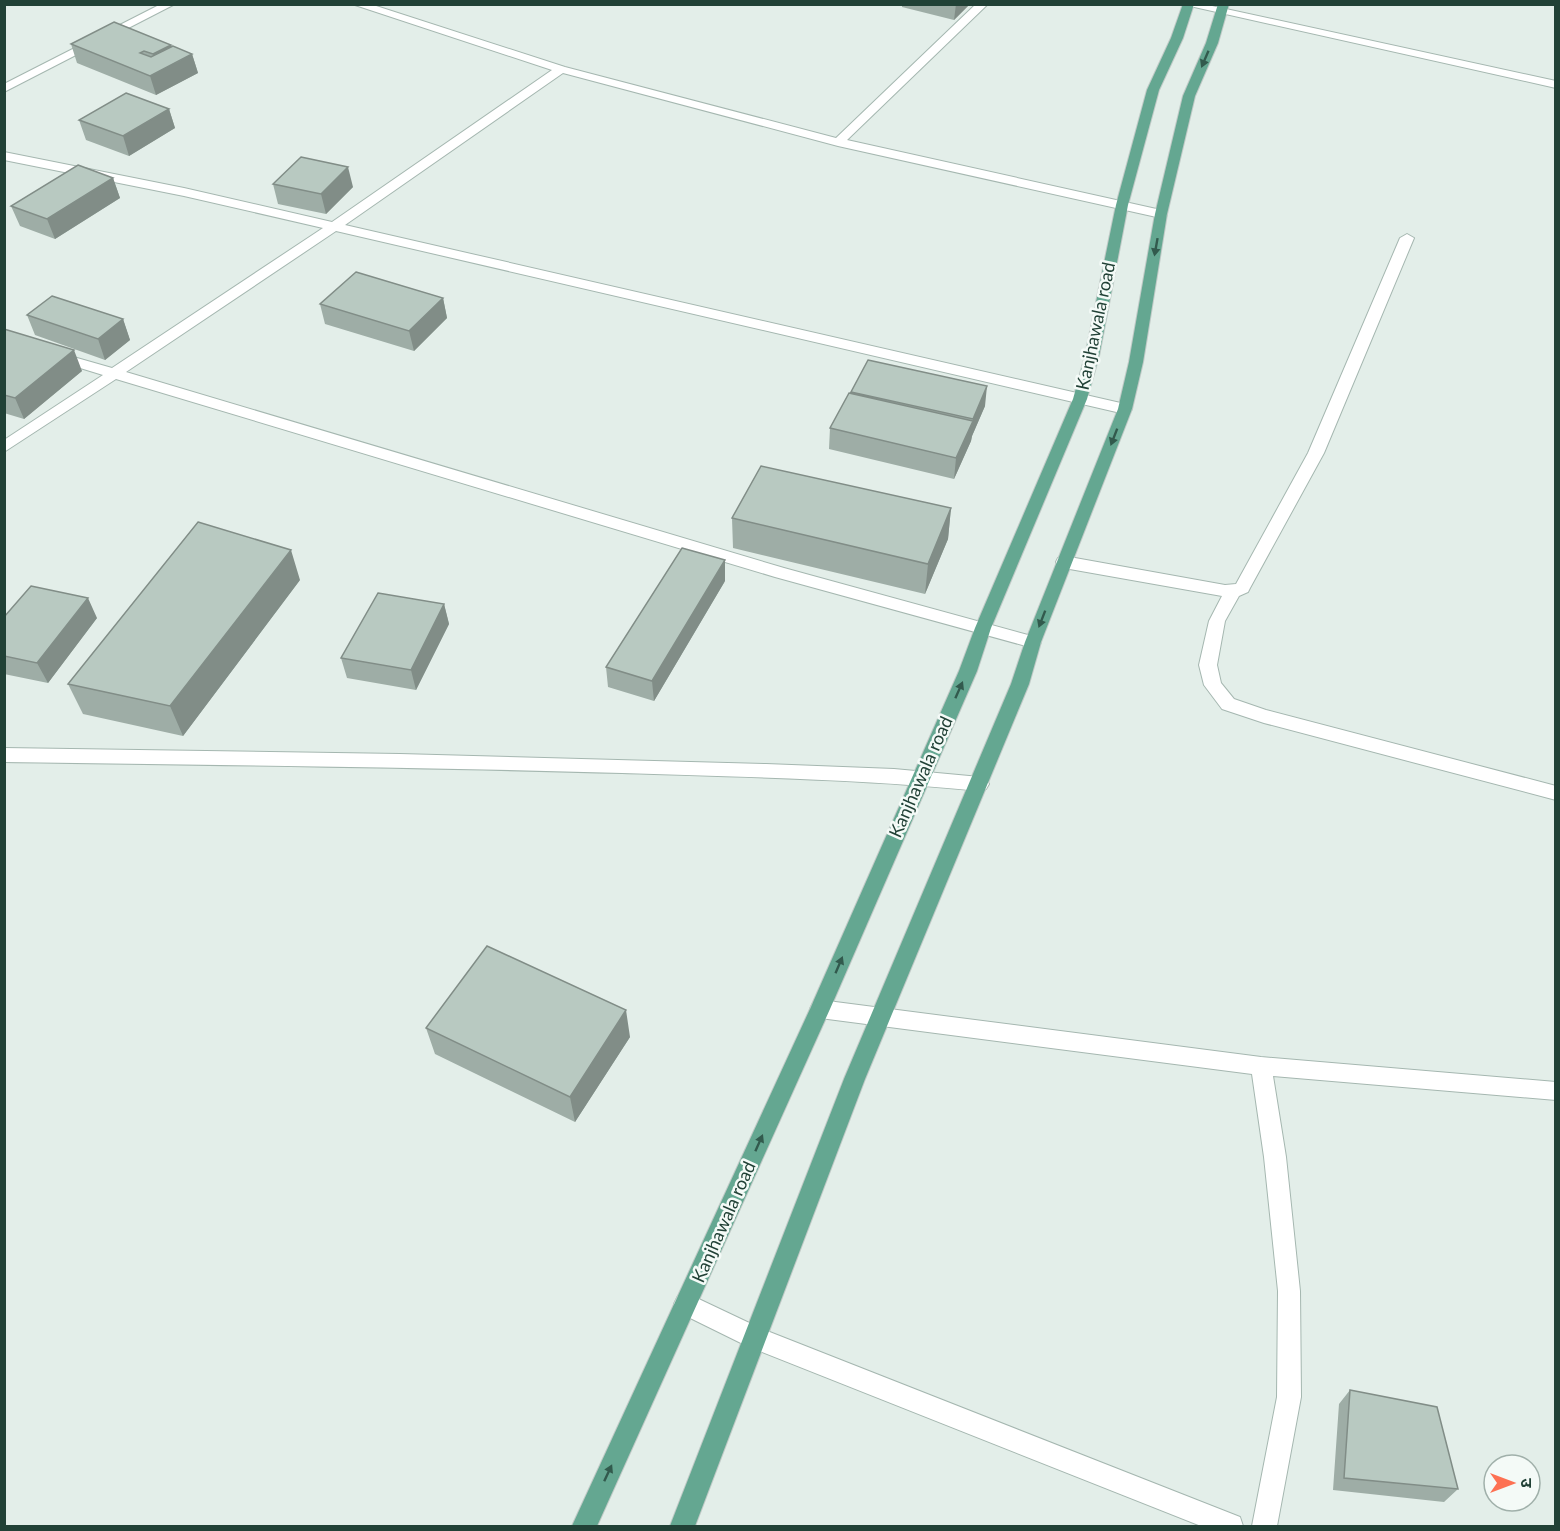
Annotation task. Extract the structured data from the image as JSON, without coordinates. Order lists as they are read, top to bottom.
{
  "streets": {
    "main road": ["Kanjhawala road"]
  },
  "north": "right"
}
